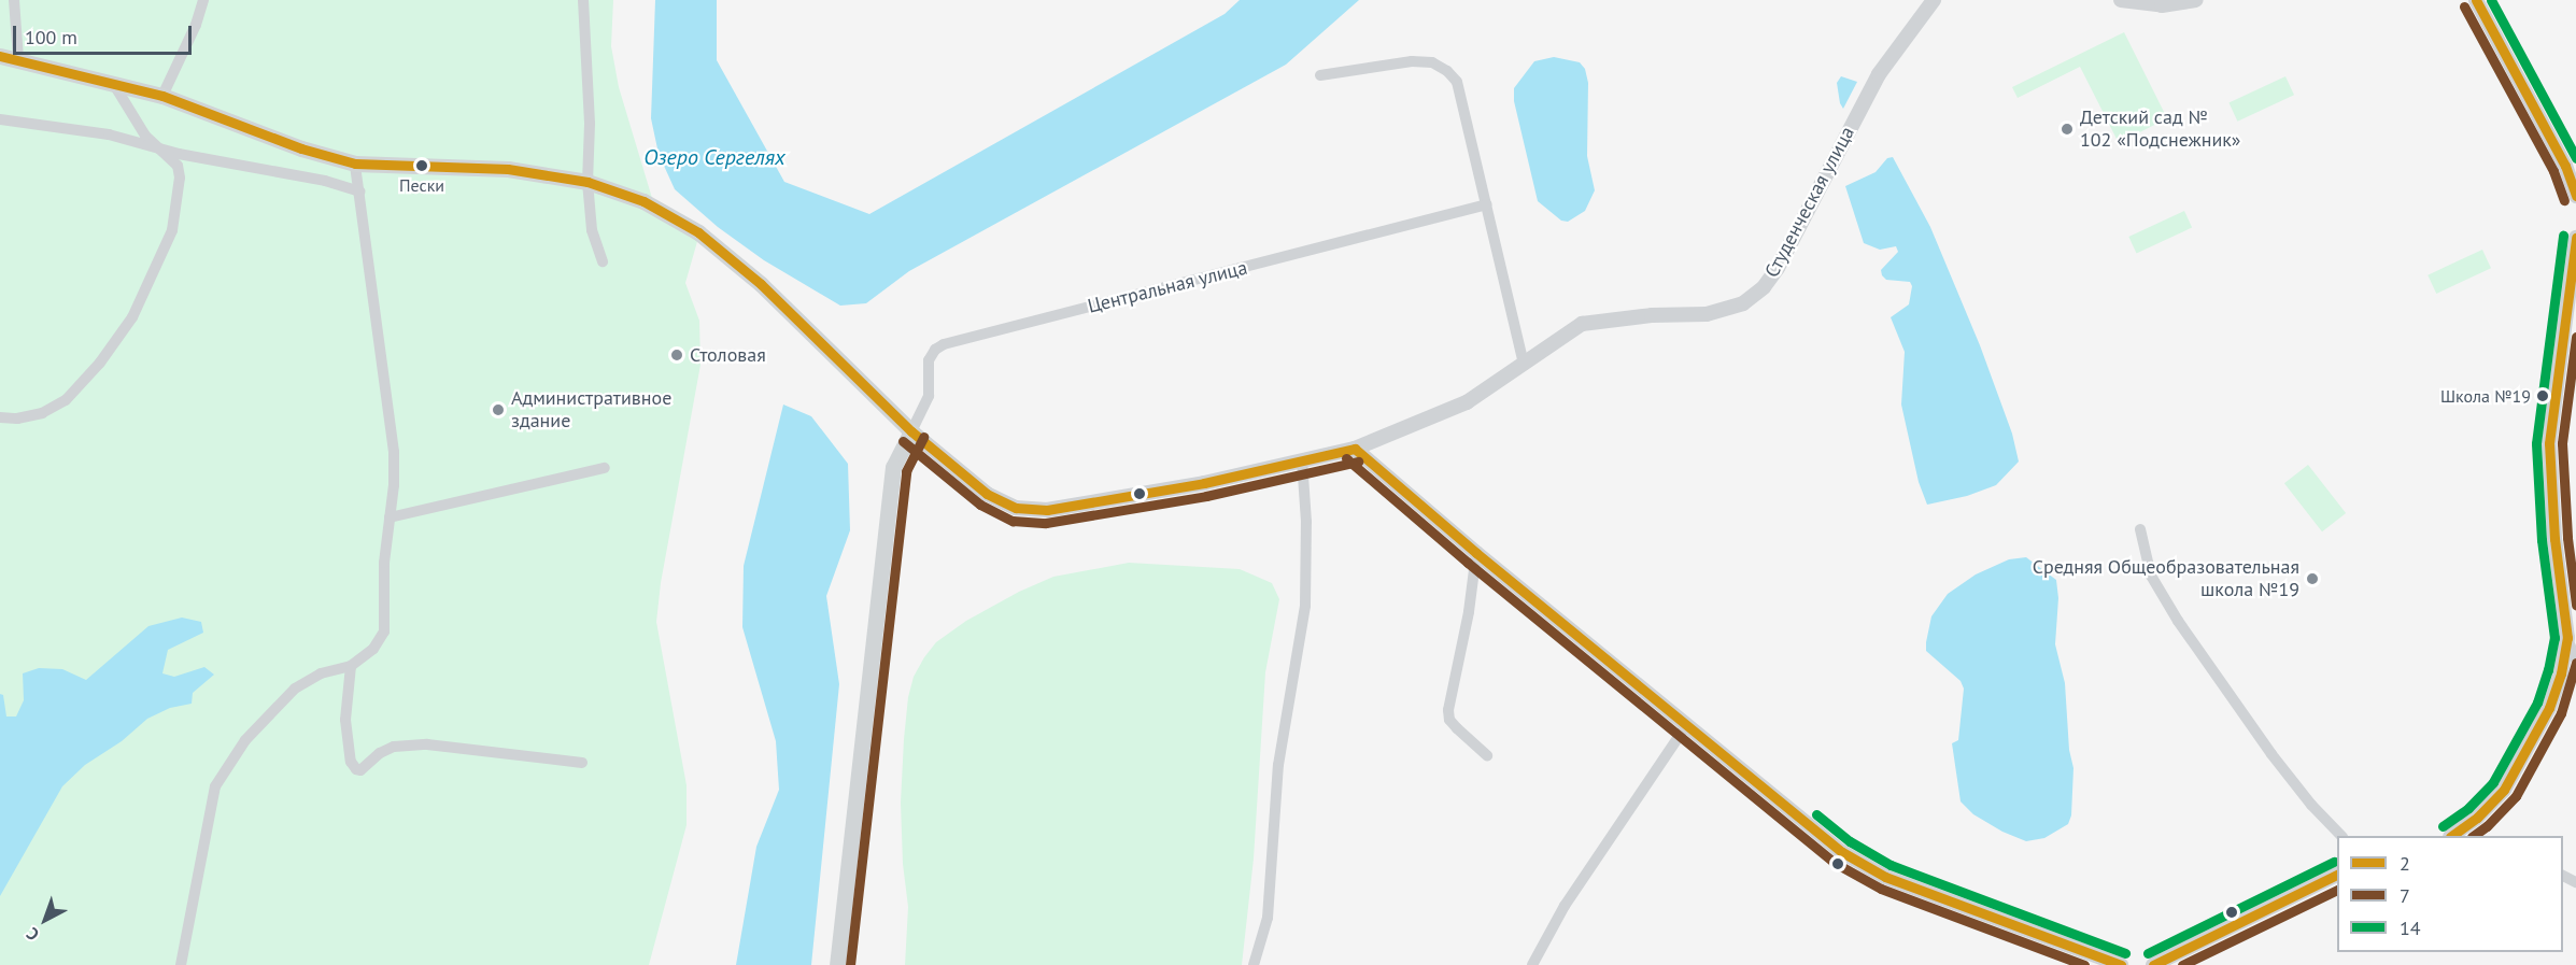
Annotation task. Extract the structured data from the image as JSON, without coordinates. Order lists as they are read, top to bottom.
{
  "streets": {
    "street": ["Студенческая улица", "Центральная улица"]
  },
  "crossings": [
    ["Студенческая улица", "Центральная улица"]
  ],
  "water": ["Озеро Сергелях"],
  "places": [
    "Детский сад № 102 «Подснежник»",
    "Пески",
    "Столовая",
    "Школа №19",
    "Административное здание",
    "Средняя Общеобразовательная школа №19"
  ],
  "lines": ["transit line 2", "transit line 14", "transit line 7"],
  "legend": ["2", "7", "14"],
  "scale_bar": "100 m",
  "north": "bottom left"
}
